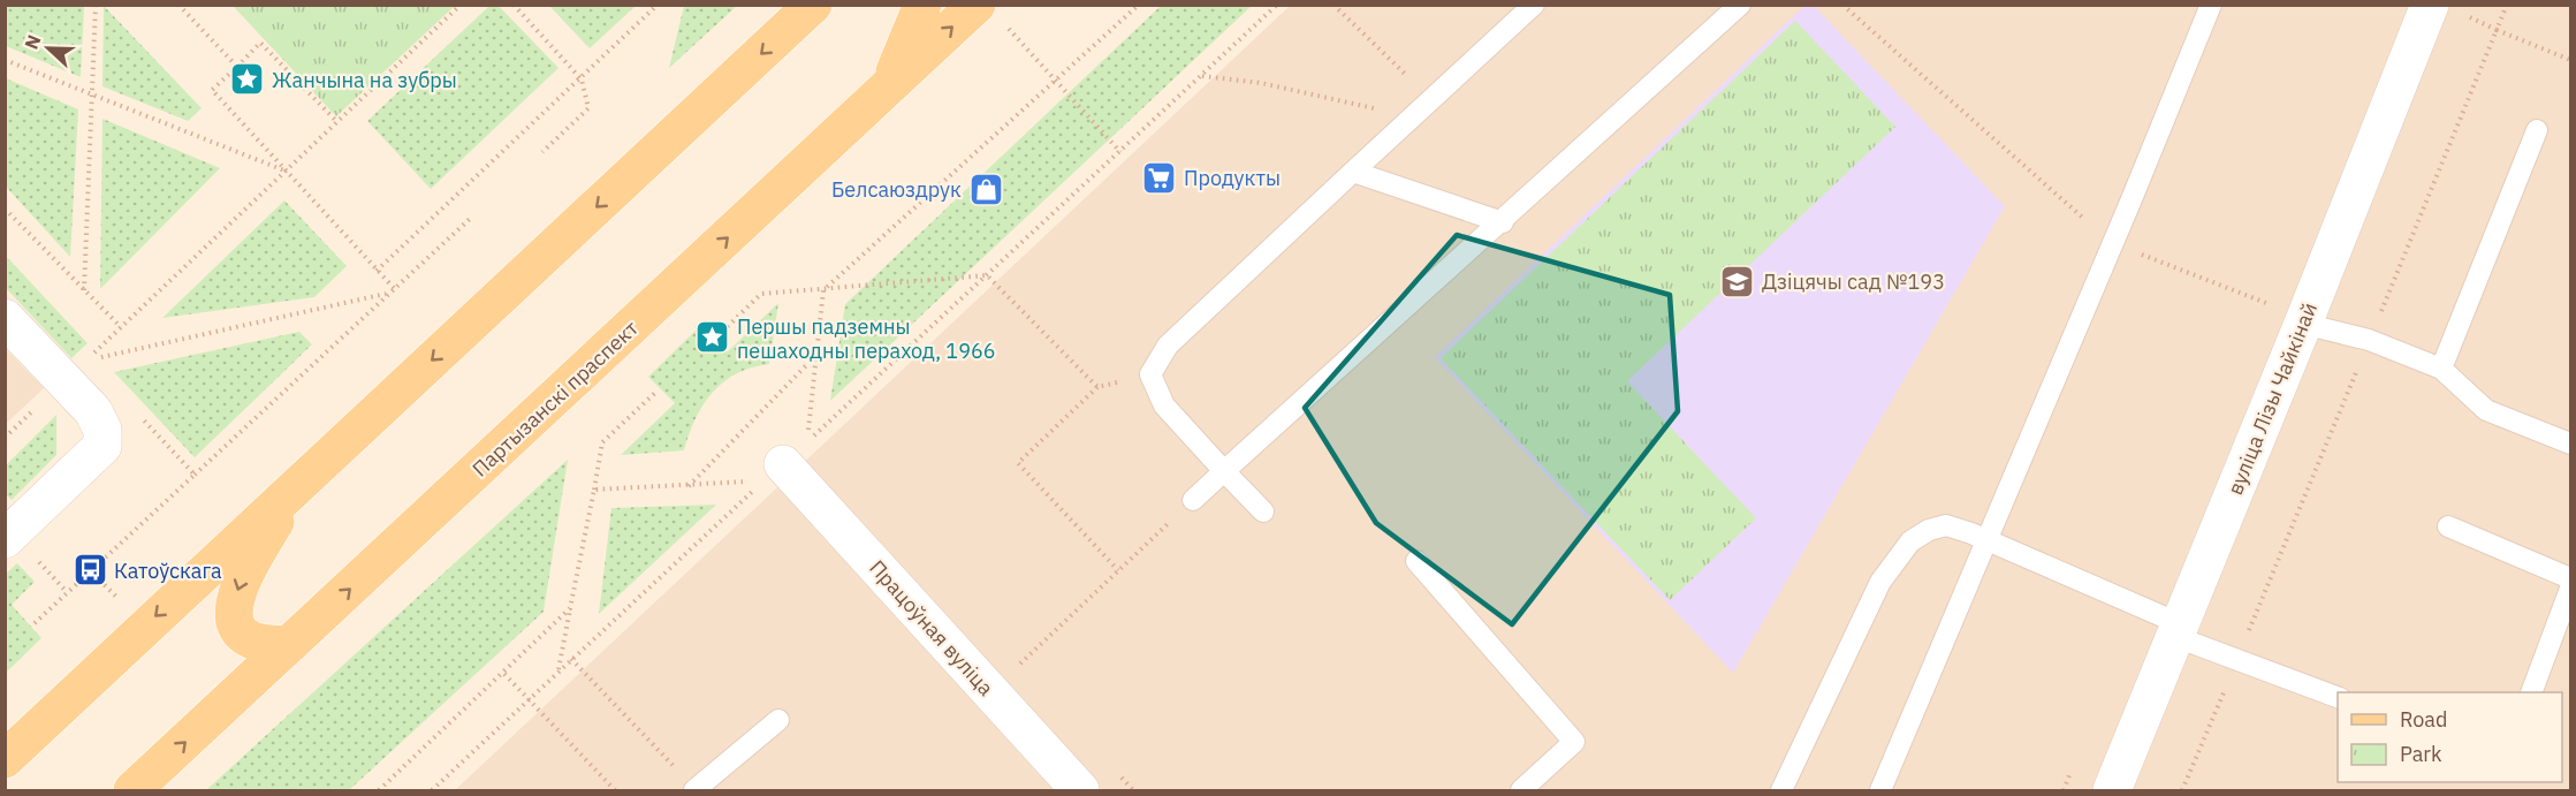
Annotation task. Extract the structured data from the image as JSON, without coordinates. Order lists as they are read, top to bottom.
{
  "streets": {
    "main road": ["Партызанскі праспект"],
    "street": ["вуліца Лізы Чайкінай", "Працоўная вуліца"]
  },
  "places": {
    "place": ["Жанчына на зубры", "Першы падземны пешаходны пераход, 1966"],
    "supermarket": ["Продукты"],
    "shop": ["Белсаюздрук"],
    "school or university": ["Дзіцячы сад №193"],
    "bus stop": ["Катоўскага"]
  },
  "legend": ["Road", "Park"],
  "north": "left"
}
